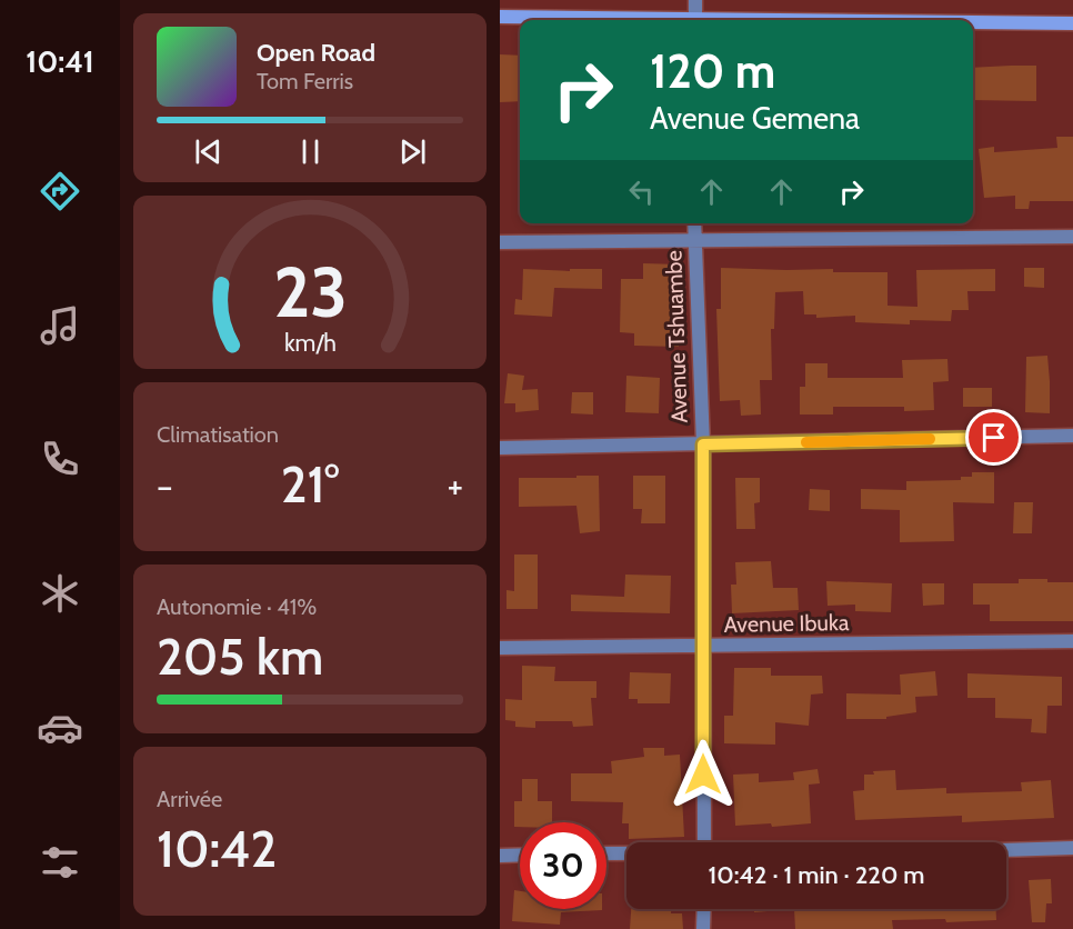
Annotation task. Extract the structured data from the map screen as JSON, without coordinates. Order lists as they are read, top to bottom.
{
  "streets": {
    "street": ["Avenue Tshuambe", "Avenue Ibuka"]
  },
  "crossings": [
    ["Avenue Tshuambe", "Avenue Ibuka"]
  ],
  "page": {
    "tabs": "10:41",
    "turn": ["120 m", "Avenue Gemena"],
    "song": ["Open Road", "Tom Ferris"],
    "tile": [
      "Climatisation",
      ["Autonomie · 41%", "205 km"],
      ["Arrivée", "10:42"]
    ],
    "heat": ["−", "21°", "+"],
    "limit": "30",
    "trip": "10:42 · 1 min · 220 m",
    "gauge": ["23", "km/h"]
  }
}
